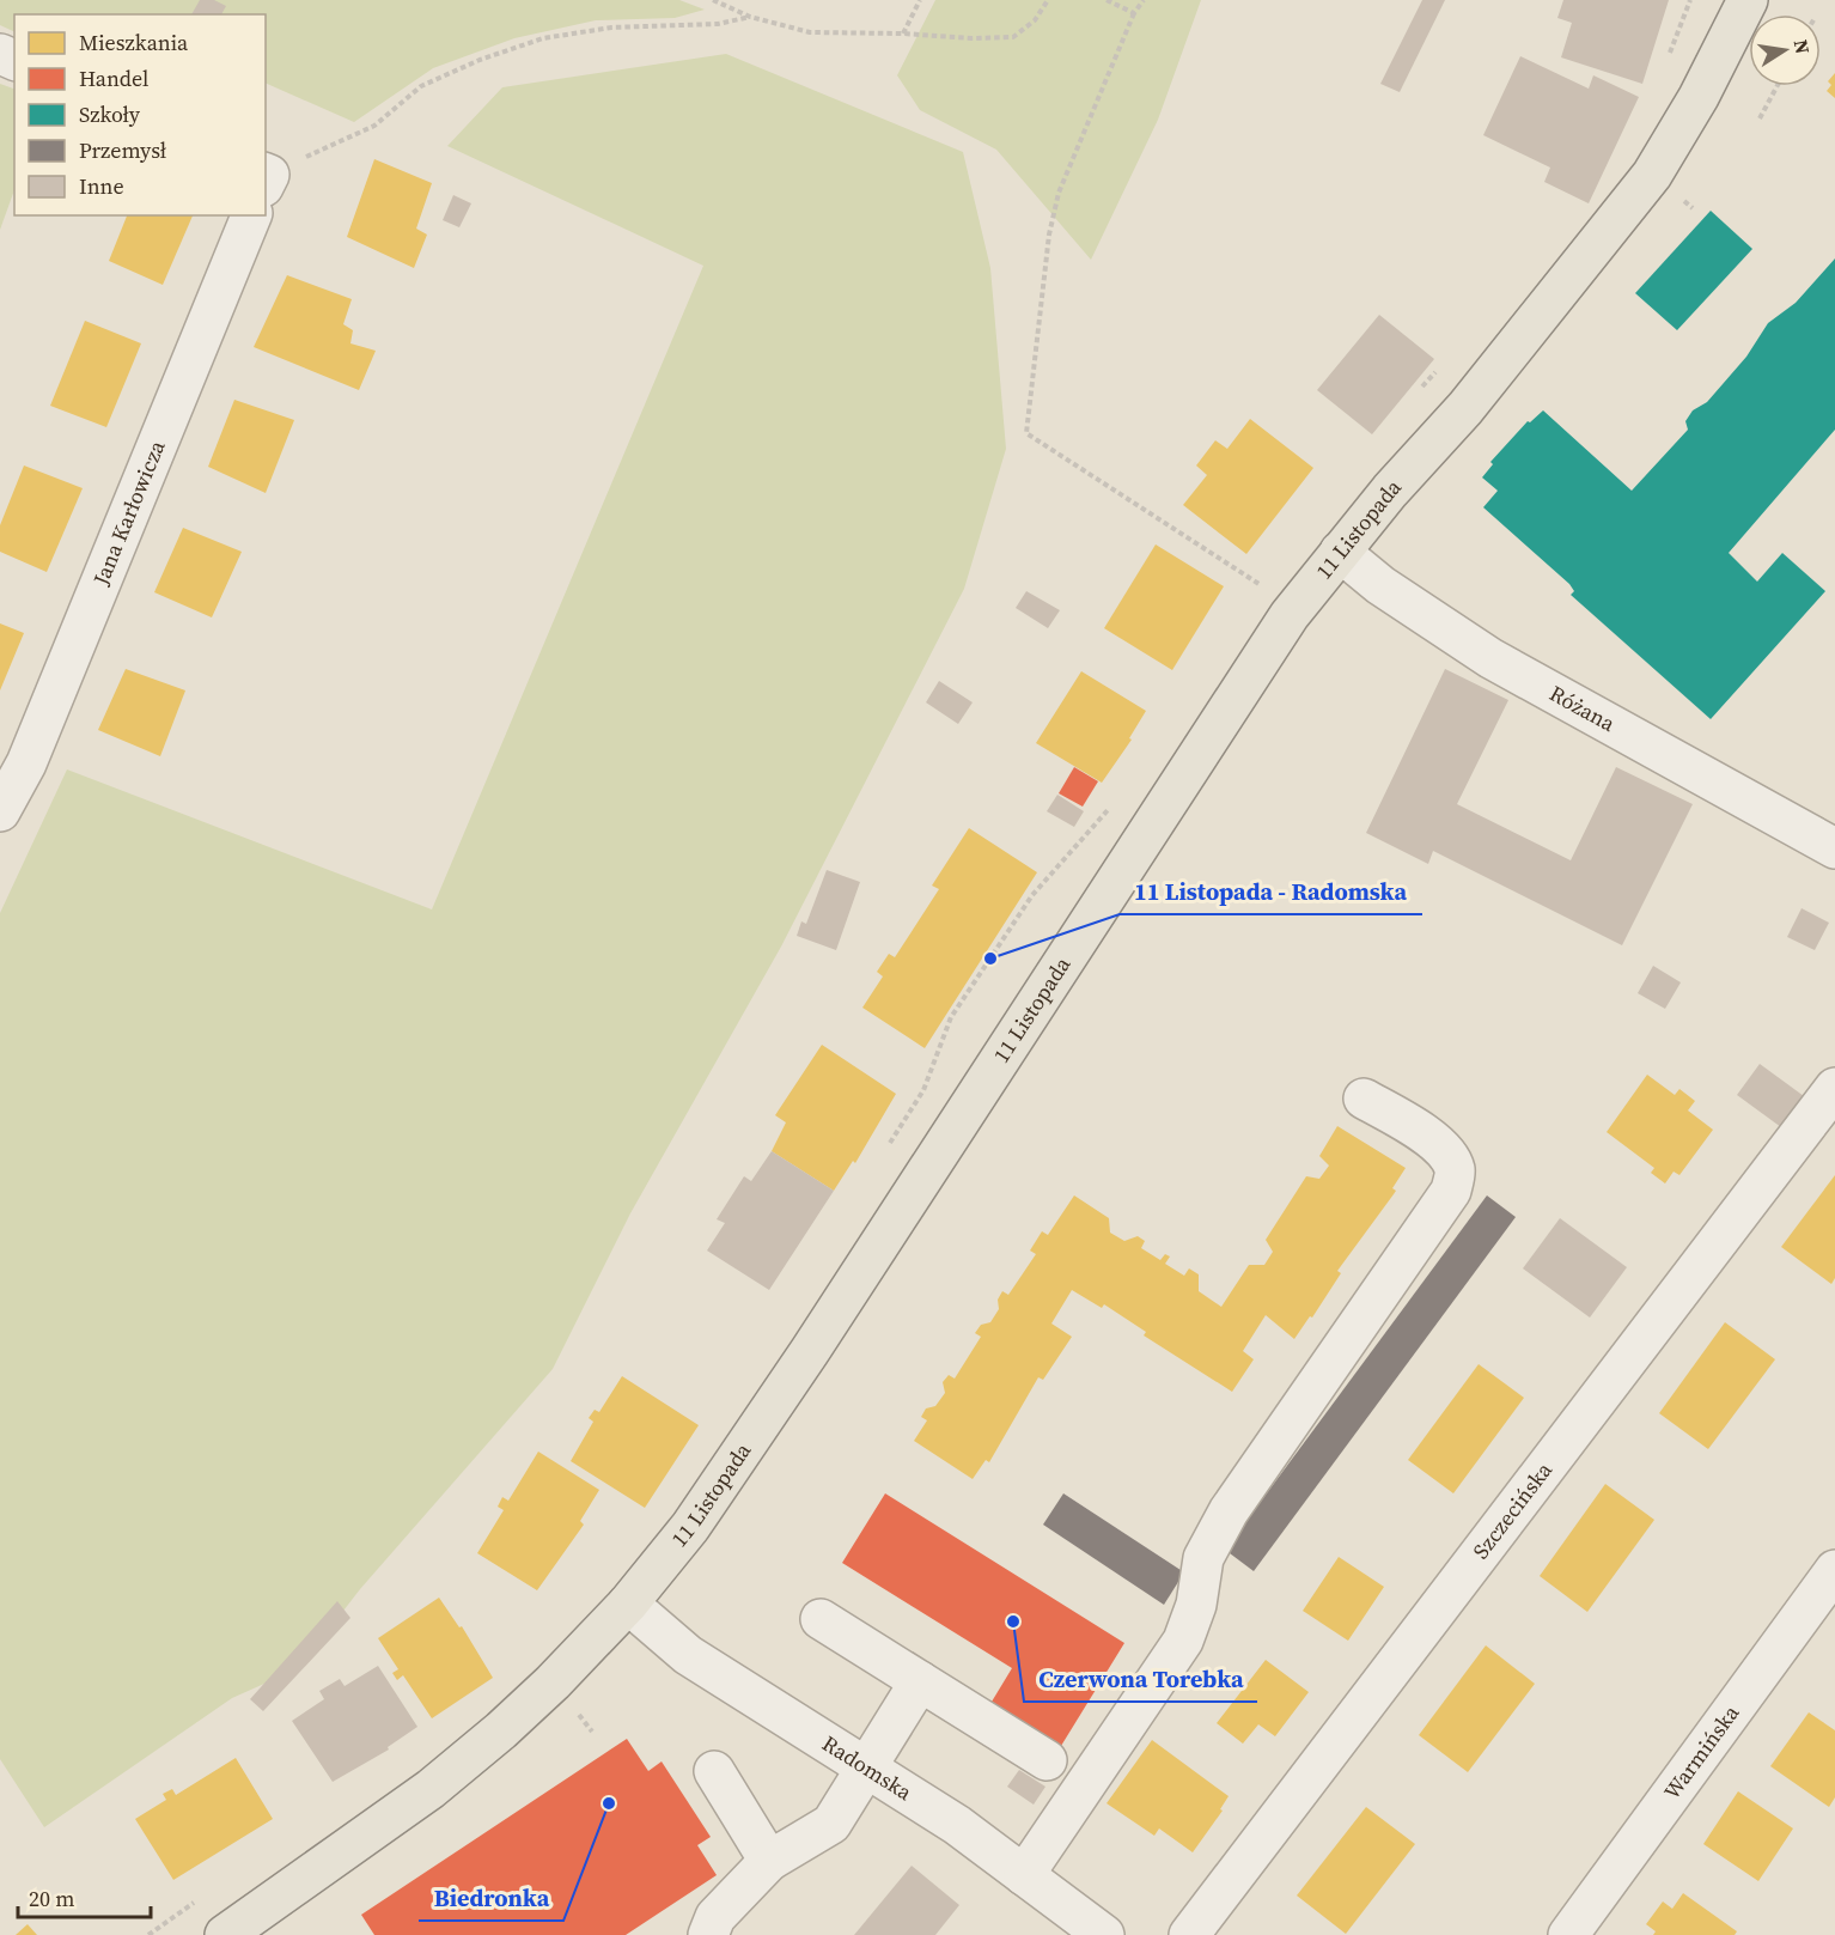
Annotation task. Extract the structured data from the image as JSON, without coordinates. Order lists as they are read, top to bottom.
{
  "streets": {
    "main road": ["11 Listopada"],
    "street": [
      "Jana Karłowicza",
      "Różana",
      "Szczecińska",
      "Warmińska",
      "Radomska"
    ]
  },
  "crossings": [
    ["11 Listopada", "Różana"],
    ["11 Listopada", "Radomska"]
  ],
  "places": ["11 Listopada - Radomska", "Czerwona Torebka", "Biedronka"],
  "legend": [
    "Mieszkania",
    "Handel",
    "Szkoły",
    "Przemysł",
    "Inne"
  ],
  "scale_bar": "20 m",
  "north": "right"
}
